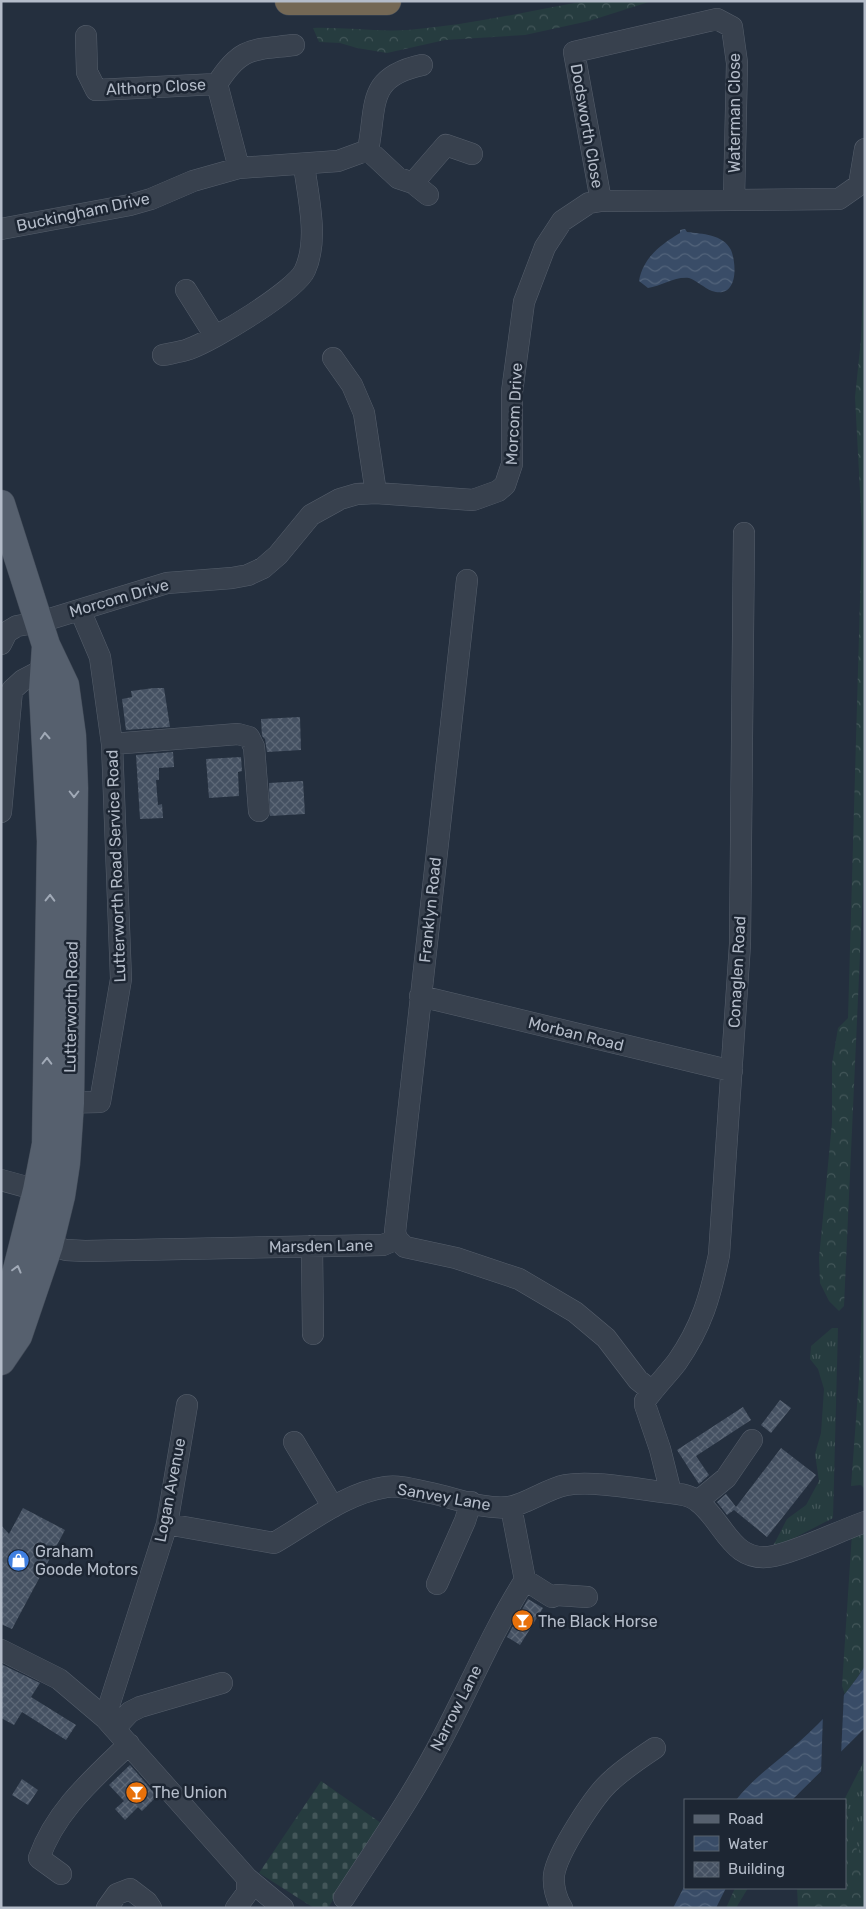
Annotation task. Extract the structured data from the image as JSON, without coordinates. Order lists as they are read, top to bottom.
{
  "streets": {
    "main road": ["Lutterworth Road"],
    "street": [
      "Althorp Close",
      "Waterman Close",
      "Dodsworth Close",
      "Buckingham Drive",
      "Morcom Drive",
      "Lutterworth Road Service Road",
      "Franklyn Road",
      "Conaglen Road",
      "Morban Road",
      "Marsden Lane",
      "Logan Avenue",
      "Sanvey Lane",
      "Narrow Lane"
    ]
  },
  "crossings": [
    ["Althorp Close", "Buckingham Drive"],
    ["Waterman Close", "Dodsworth Close"],
    ["Waterman Close", "Morcom Drive"],
    ["Dodsworth Close", "Morcom Drive"],
    ["Morcom Drive", "Lutterworth Road Service Road"],
    ["Morcom Drive", "Lutterworth Road"],
    ["Lutterworth Road Service Road", "Lutterworth Road"],
    ["Franklyn Road", "Morban Road"],
    ["Franklyn Road", "Marsden Lane"],
    ["Conaglen Road", "Morban Road"],
    ["Conaglen Road", "Marsden Lane"],
    ["Lutterworth Road", "Marsden Lane"],
    ["Logan Avenue", "Sanvey Lane"]
  ],
  "places": {
    "shop": ["Graham Goode Motors"],
    "bar": ["The Black Horse", "The Union"]
  },
  "legend": ["Road", "Water", "Building"]
}
